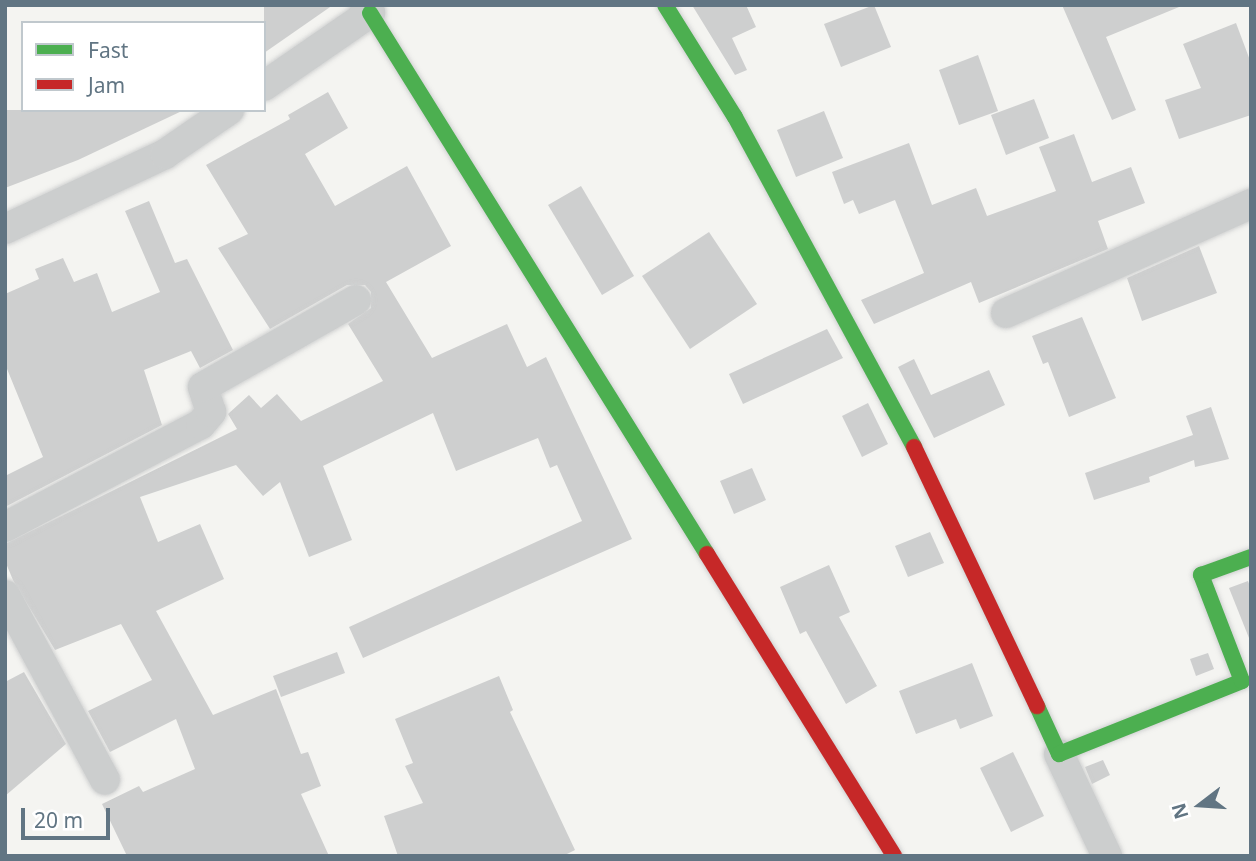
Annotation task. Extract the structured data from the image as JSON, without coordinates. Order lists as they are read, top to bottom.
{
  "legend": ["Fast", "Jam"],
  "scale_bar": "20 m",
  "north": "left"
}
